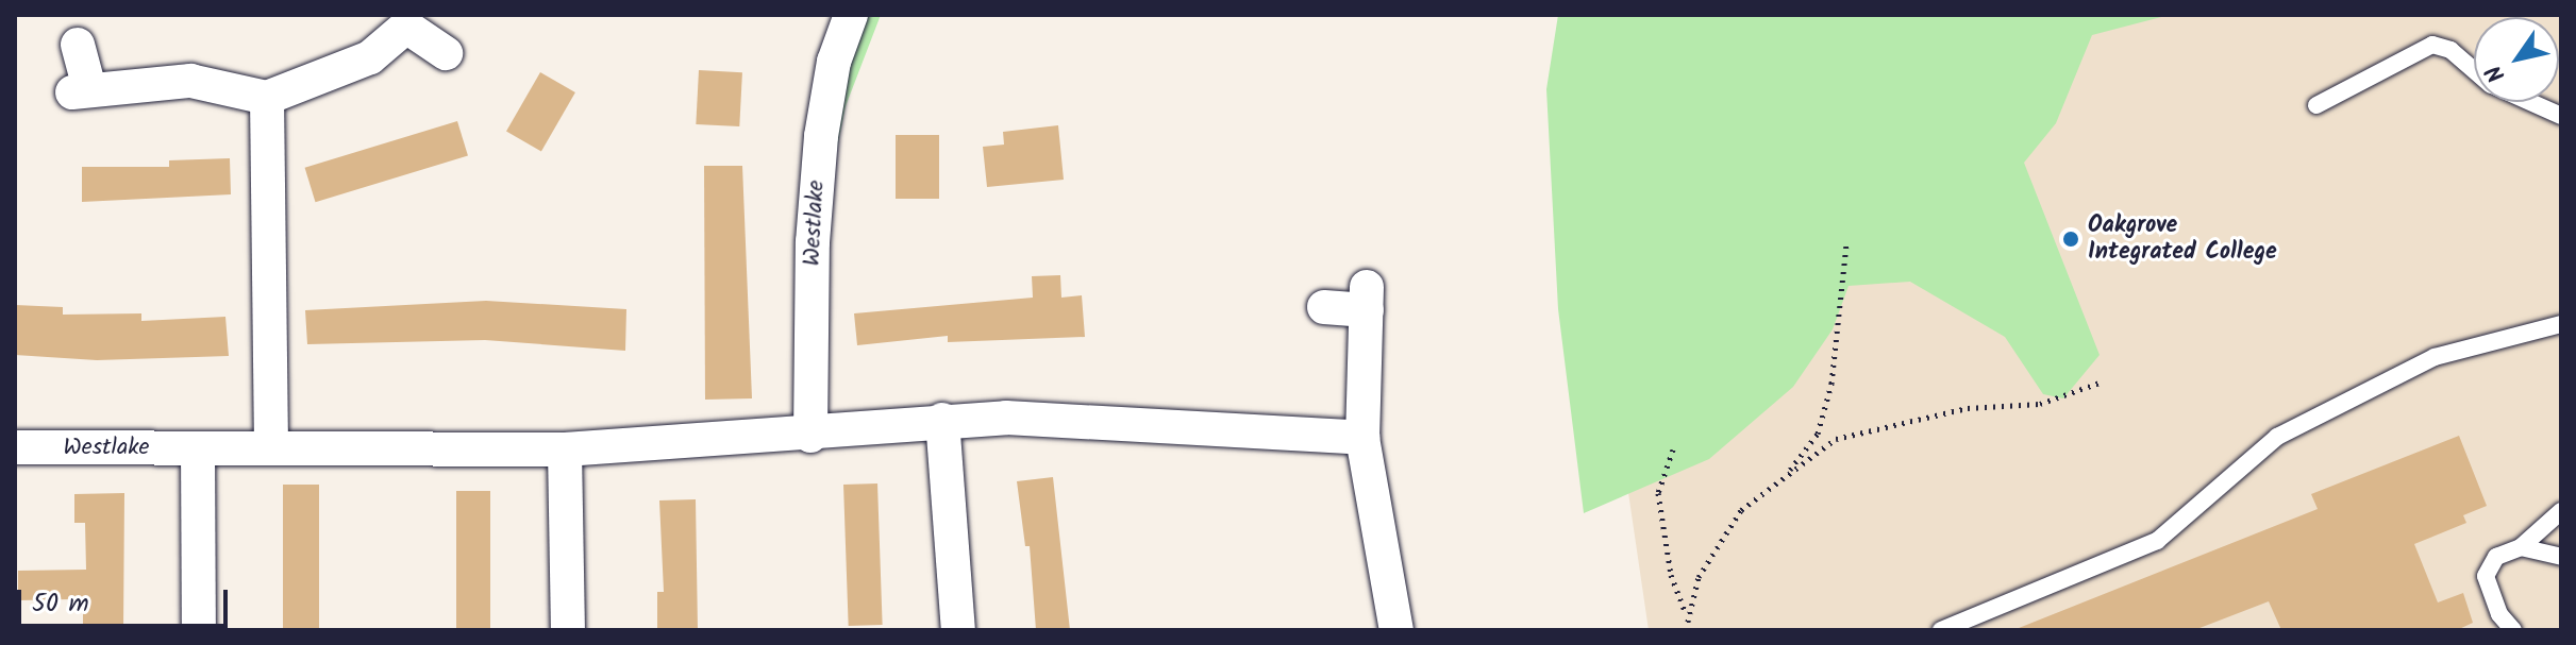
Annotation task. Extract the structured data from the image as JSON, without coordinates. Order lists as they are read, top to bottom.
{
  "streets": {
    "street": ["Westlake"]
  },
  "places": ["Oakgrove Integrated College"],
  "scale_bar": "50 m",
  "north": "bottom left"
}
